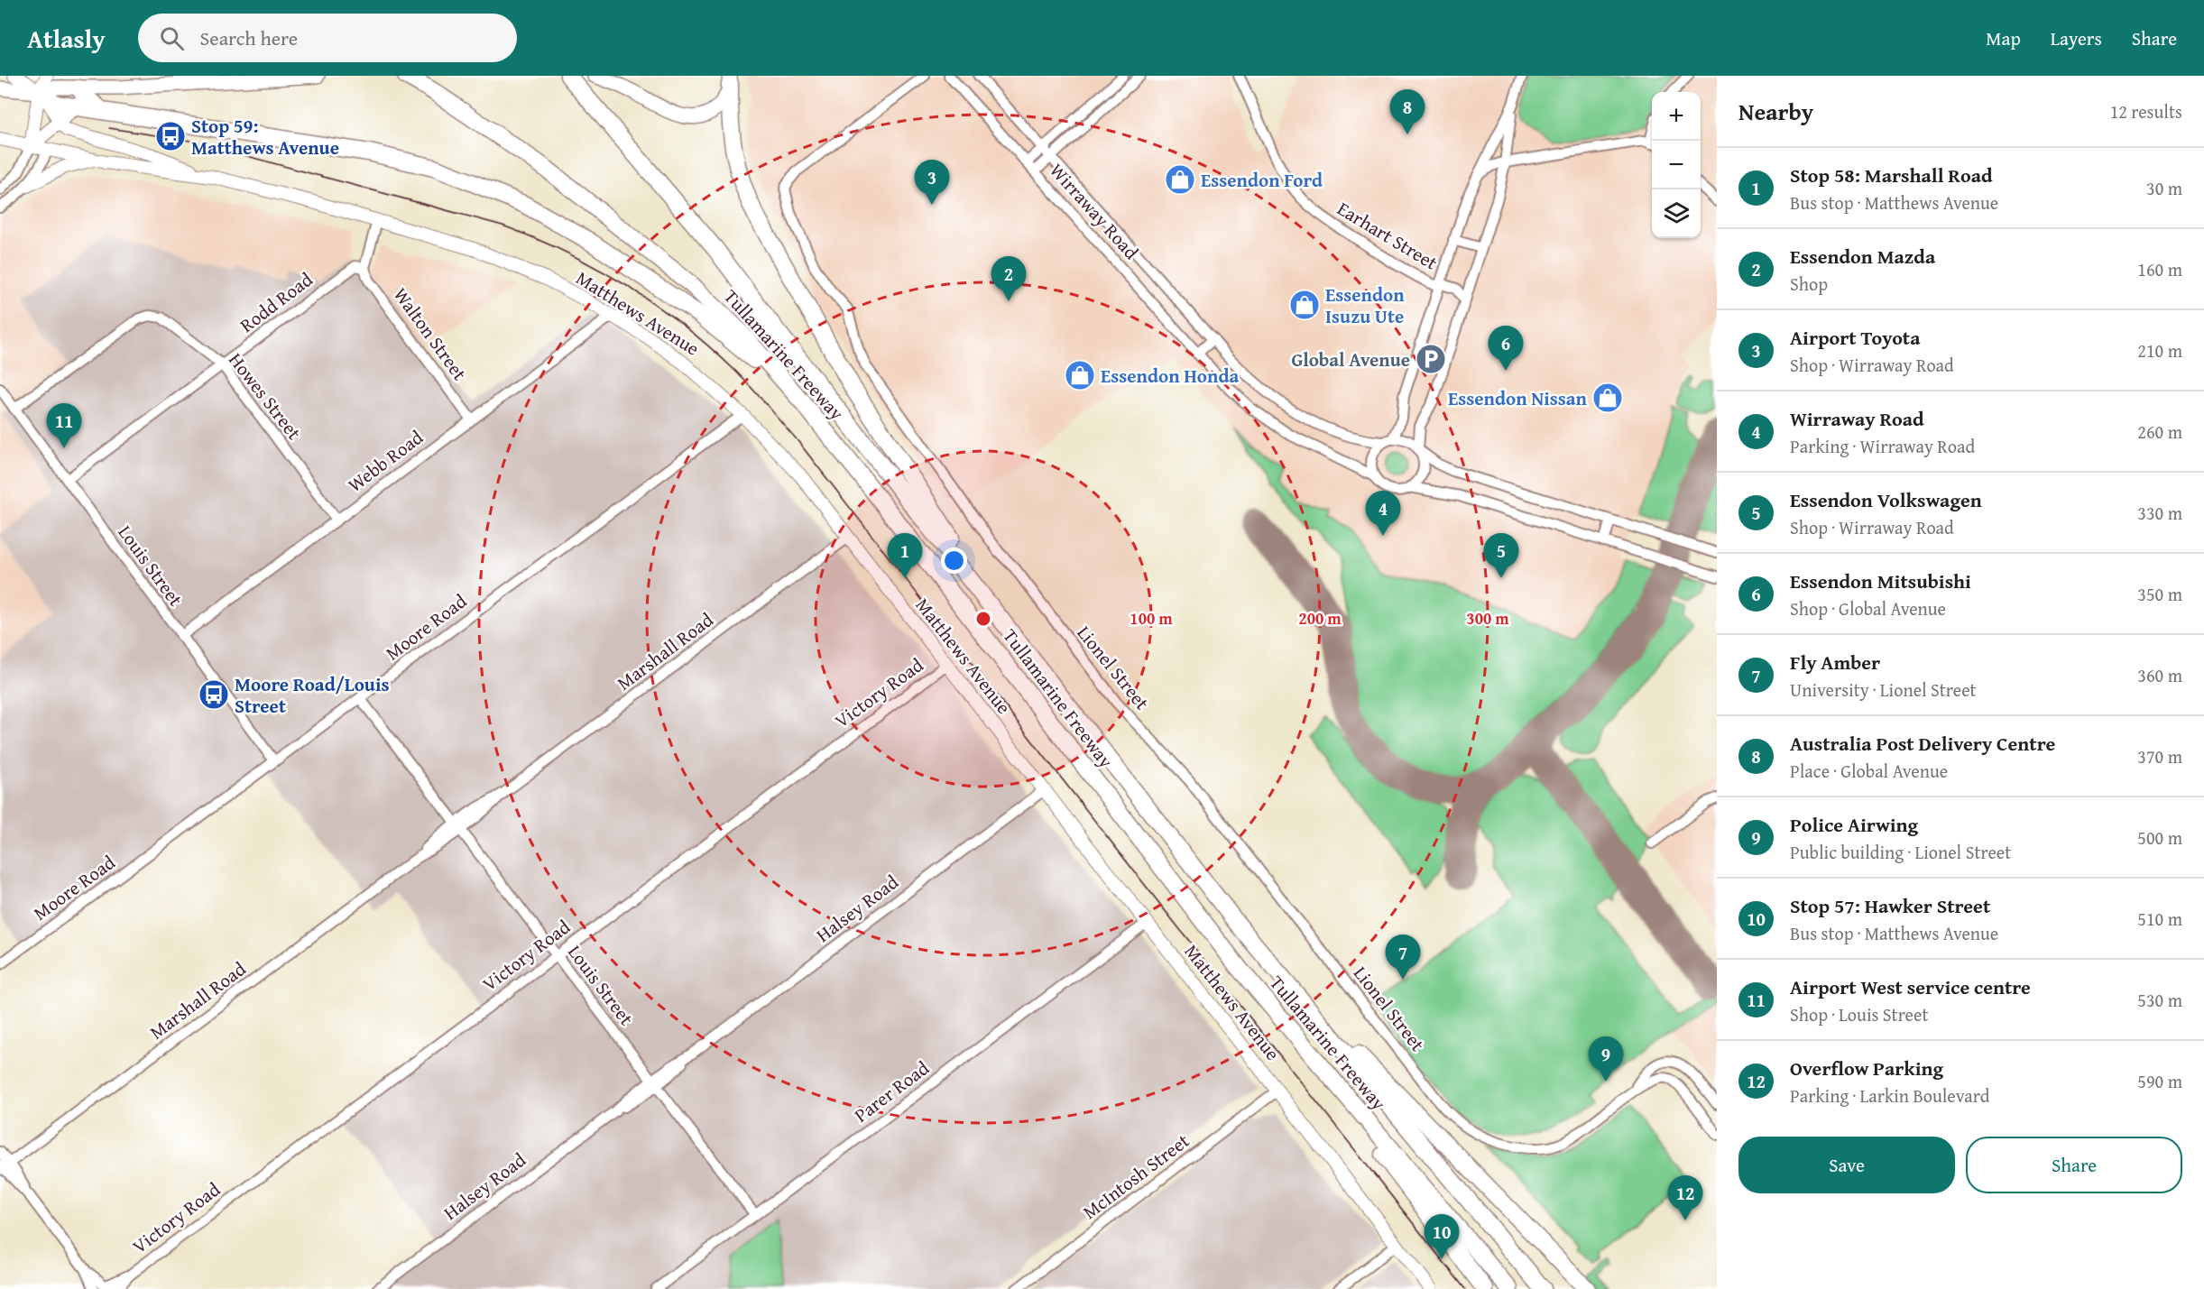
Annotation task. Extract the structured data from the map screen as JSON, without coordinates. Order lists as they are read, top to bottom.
{
  "streets": {
    "highway": ["Tullamarine Freeway"],
    "main road": ["Matthews Avenue"],
    "street": [
      "Wirraway Road",
      "Earhart Street",
      "Rodd Road",
      "Walton Street",
      "Howes Street",
      "Webb Road",
      "Louis Street",
      "Moore Road",
      "Marshall Road",
      "Lionel Street",
      "Victory Road",
      "Halsey Road",
      "Parer Road",
      "McIntosh Street"
    ]
  },
  "crossings": [
    ["Rodd Road", "Walton Street"],
    ["Rodd Road", "Howes Street"],
    ["Rodd Road", "Louis Street"],
    ["Matthews Avenue", "Webb Road"],
    ["Matthews Avenue", "Moore Road"],
    ["Matthews Avenue", "Marshall Road"],
    ["Matthews Avenue", "Victory Road"],
    ["Matthews Avenue", "Halsey Road"],
    ["Matthews Avenue", "Parer Road"],
    ["Matthews Avenue", "McIntosh Street"],
    ["Walton Street", "Webb Road"],
    ["Howes Street", "Webb Road"],
    ["Howes Street", "Louis Street"],
    ["Webb Road", "Louis Street"],
    ["Louis Street", "Moore Road"],
    ["Louis Street", "Marshall Road"],
    ["Louis Street", "Victory Road"],
    ["Louis Street", "Halsey Road"],
    ["Louis Street", "Parer Road"]
  ],
  "places": {
    "bus stop": ["Stop 59: Matthews Avenue", "Moore Road/Louis Street"],
    "shop": [
      "Essendon Ford",
      "Essendon Isuzu Ute",
      "Essendon Honda",
      "Essendon Nissan"
    ],
    "parking": ["Global Avenue"]
  },
  "page": {
    "header": "Atlasly",
    "search": "Search here",
    "nav": ["Map", "Layers", "Share"],
    "heading": ["Nearby", "12 results"],
    "pins": [
      "8",
      "3",
      "2",
      "6",
      "11",
      "4",
      "1",
      "5",
      "7",
      "9",
      "12",
      "10"
    ],
    "map_buttons": ["+", "−"],
    "list": [
      {
        "mark": "1",
        "name": "Stop 58: Marshall Road",
        "note": "Bus stop · Matthews Avenue",
        "value": "30 m"
      },
      {
        "mark": "2",
        "name": "Essendon Mazda",
        "note": "Shop",
        "value": "160 m"
      },
      {
        "mark": "3",
        "name": "Airport Toyota",
        "note": "Shop · Wirraway Road",
        "value": "210 m"
      },
      {
        "mark": "4",
        "name": "Wirraway Road",
        "note": "Parking · Wirraway Road",
        "value": "260 m"
      },
      {
        "mark": "5",
        "name": "Essendon Volkswagen",
        "note": "Shop · Wirraway Road",
        "value": "330 m"
      },
      {
        "mark": "6",
        "name": "Essendon Mitsubishi",
        "note": "Shop · Global Avenue",
        "value": "350 m"
      },
      {
        "mark": "7",
        "name": "Fly Amber",
        "note": "University · Lionel Street",
        "value": "360 m"
      },
      {
        "mark": "8",
        "name": "Australia Post Delivery Centre",
        "note": "Place · Global Avenue",
        "value": "370 m"
      },
      {
        "mark": "9",
        "name": "Police Airwing",
        "note": "Public building · Lionel Street",
        "value": "500 m"
      },
      {
        "mark": "10",
        "name": "Stop 57: Hawker Street",
        "note": "Bus stop · Matthews Avenue",
        "value": "510 m"
      },
      {
        "mark": "11",
        "name": "Airport West service centre",
        "note": "Shop · Louis Street",
        "value": "530 m"
      },
      {
        "mark": "12",
        "name": "Overflow Parking",
        "note": "Parking · Larkin Boulevard",
        "value": "590 m"
      }
    ],
    "buttons": ["Save", "Share"]
  },
  "rings": ["100 m", "200 m", "300 m"]
}
